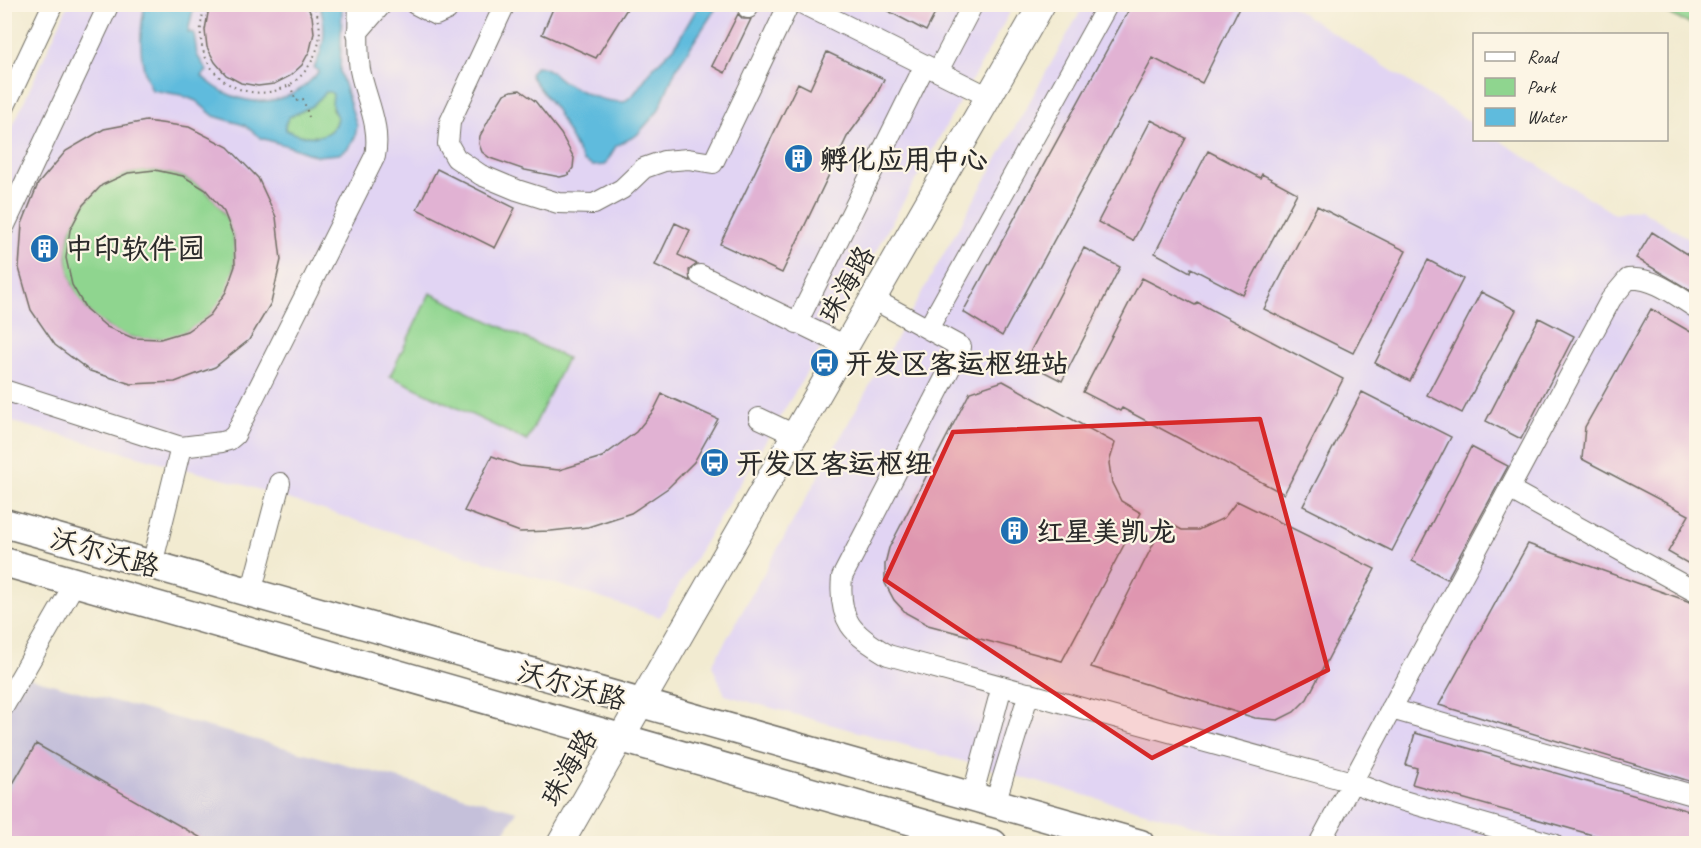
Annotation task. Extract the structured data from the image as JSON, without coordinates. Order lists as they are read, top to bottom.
{
  "streets": {
    "highway": ["沃尔沃路"],
    "main road": ["珠海路"]
  },
  "crossings": [
    ["珠海路", "沃尔沃路"]
  ],
  "places": {
    "building": ["孵化应用中心", "中印软件园", "红星美凯龙"],
    "bus stop": ["开发区客运枢纽站", "开发区客运枢纽"]
  },
  "legend": ["Road", "Park", "Water"]
}
